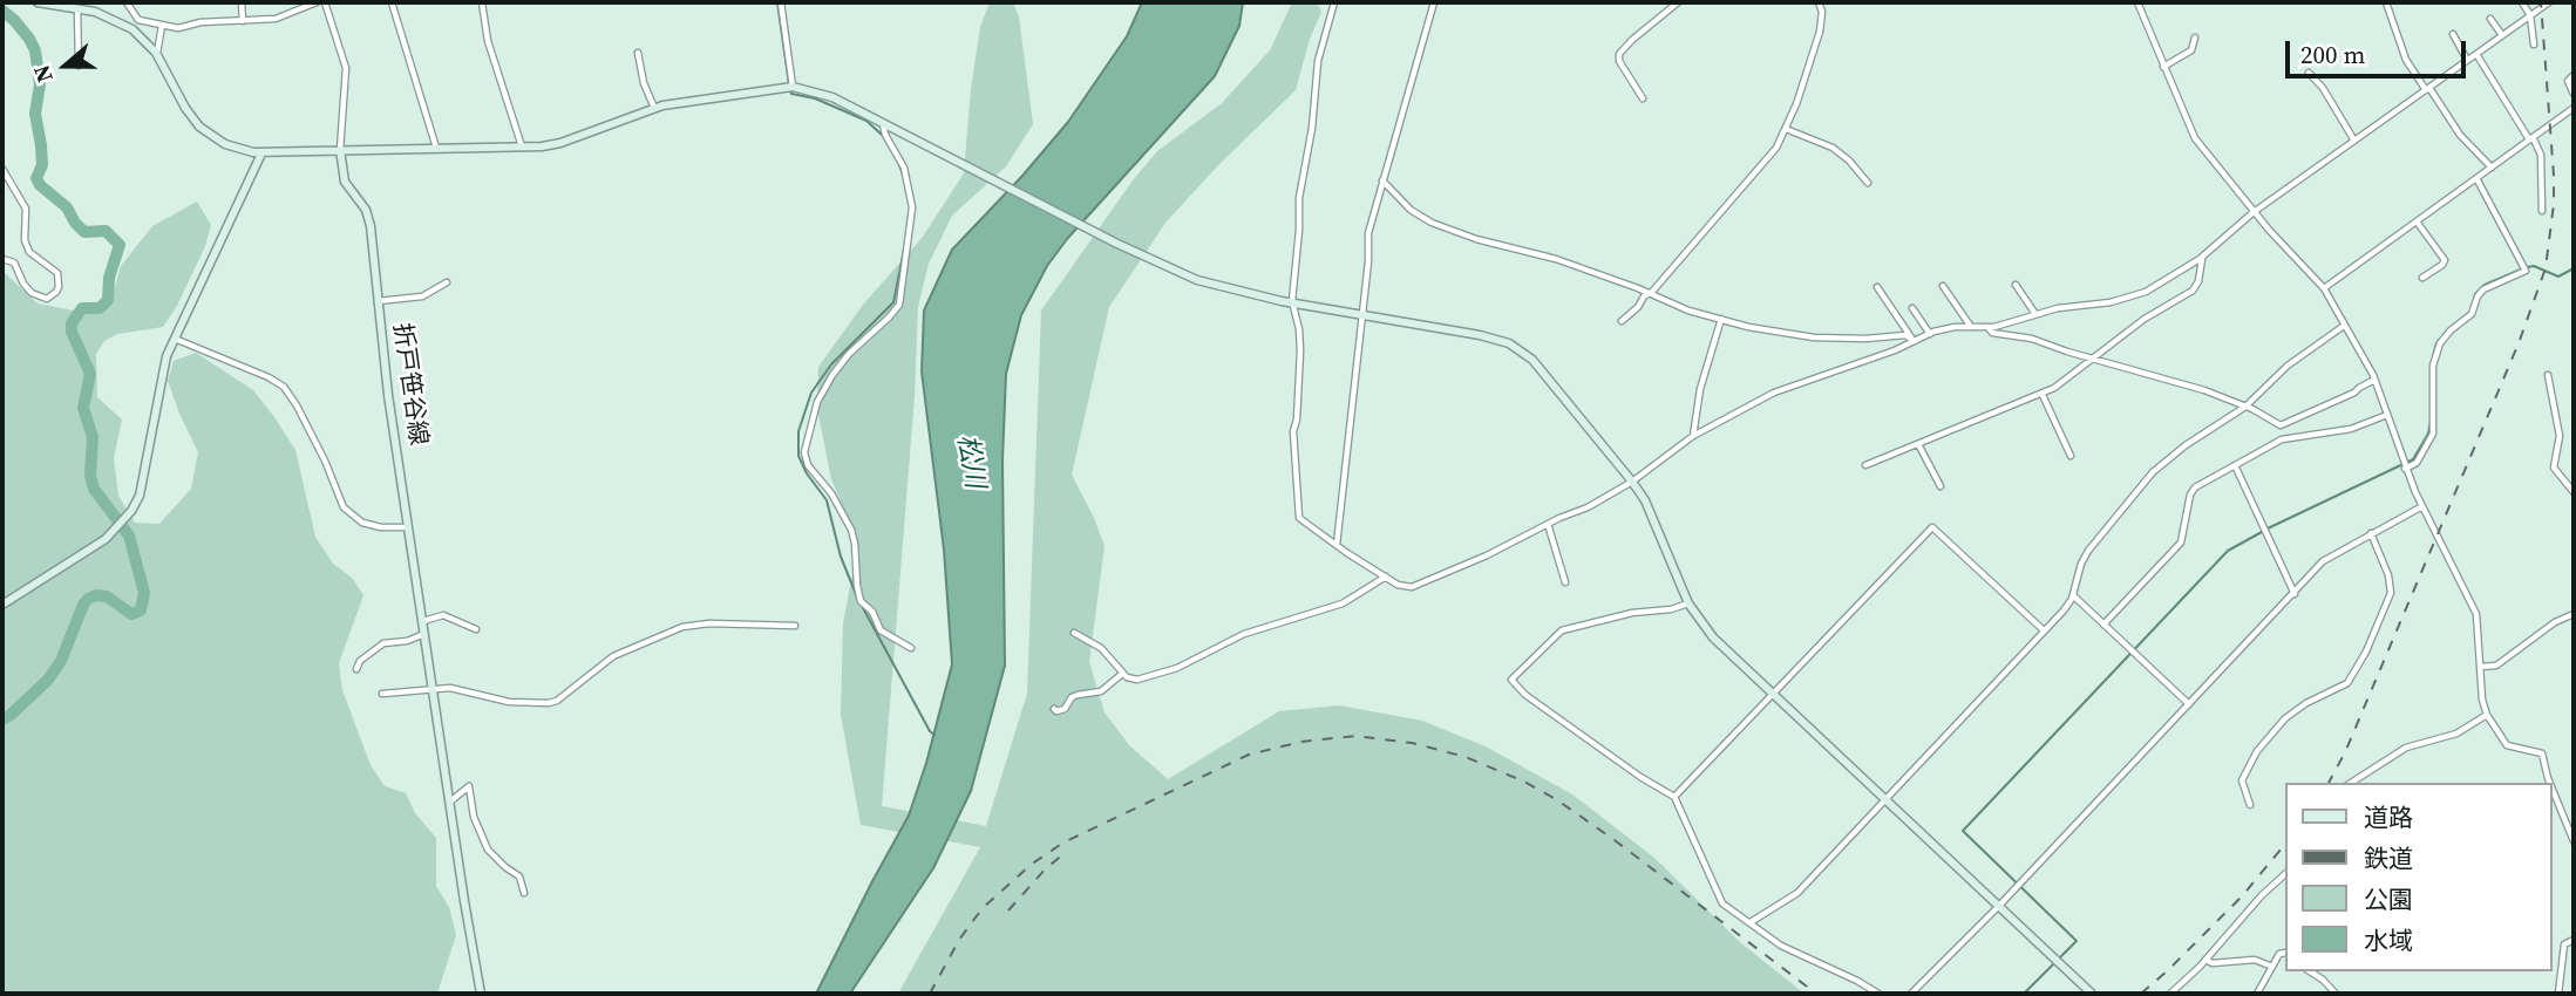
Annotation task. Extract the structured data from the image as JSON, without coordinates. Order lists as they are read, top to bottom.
{
  "streets": {
    "street": ["折戸笹谷線"]
  },
  "water": ["松川"],
  "legend": [
    "道路",
    "鉄道",
    "公園",
    "水域"
  ],
  "scale_bar": "200 m",
  "north": "left"
}
